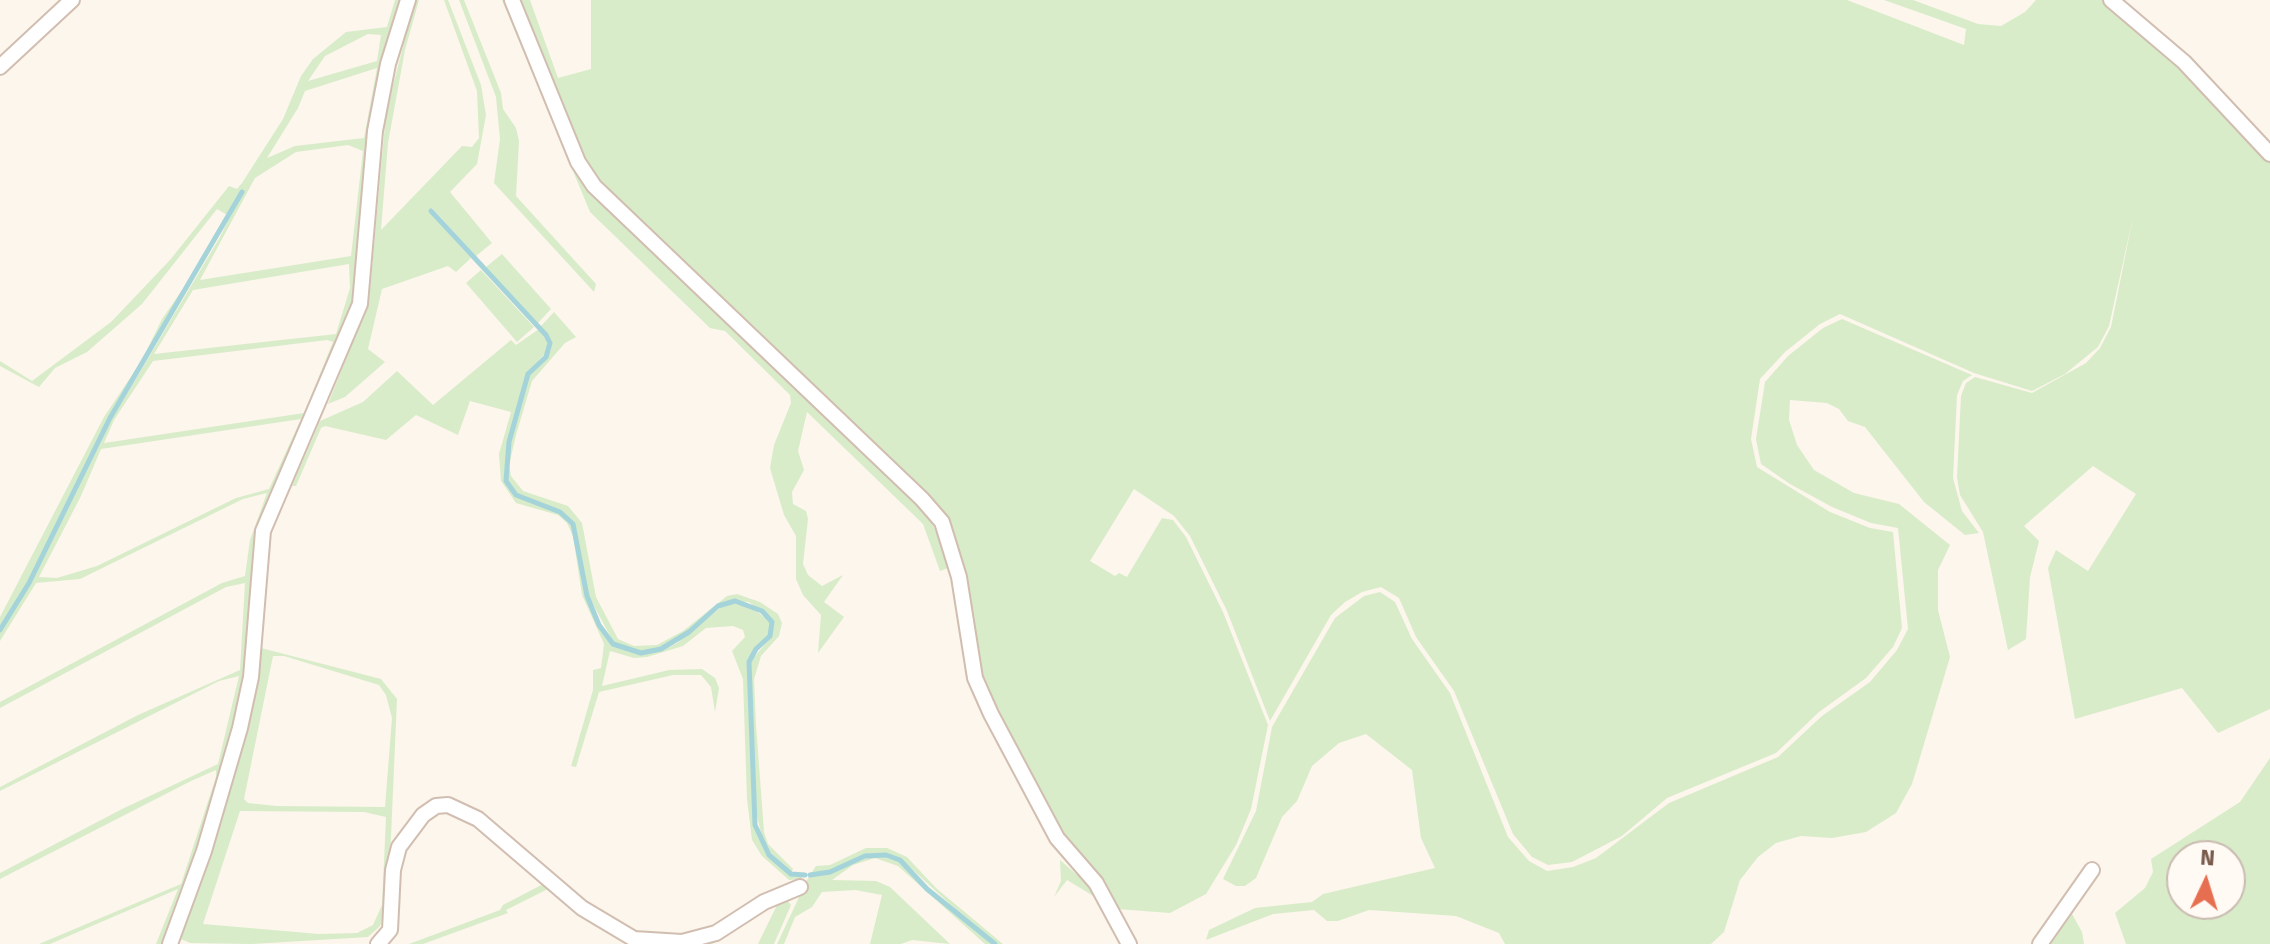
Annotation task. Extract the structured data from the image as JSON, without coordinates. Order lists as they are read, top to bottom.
{
  "north": "top"
}
